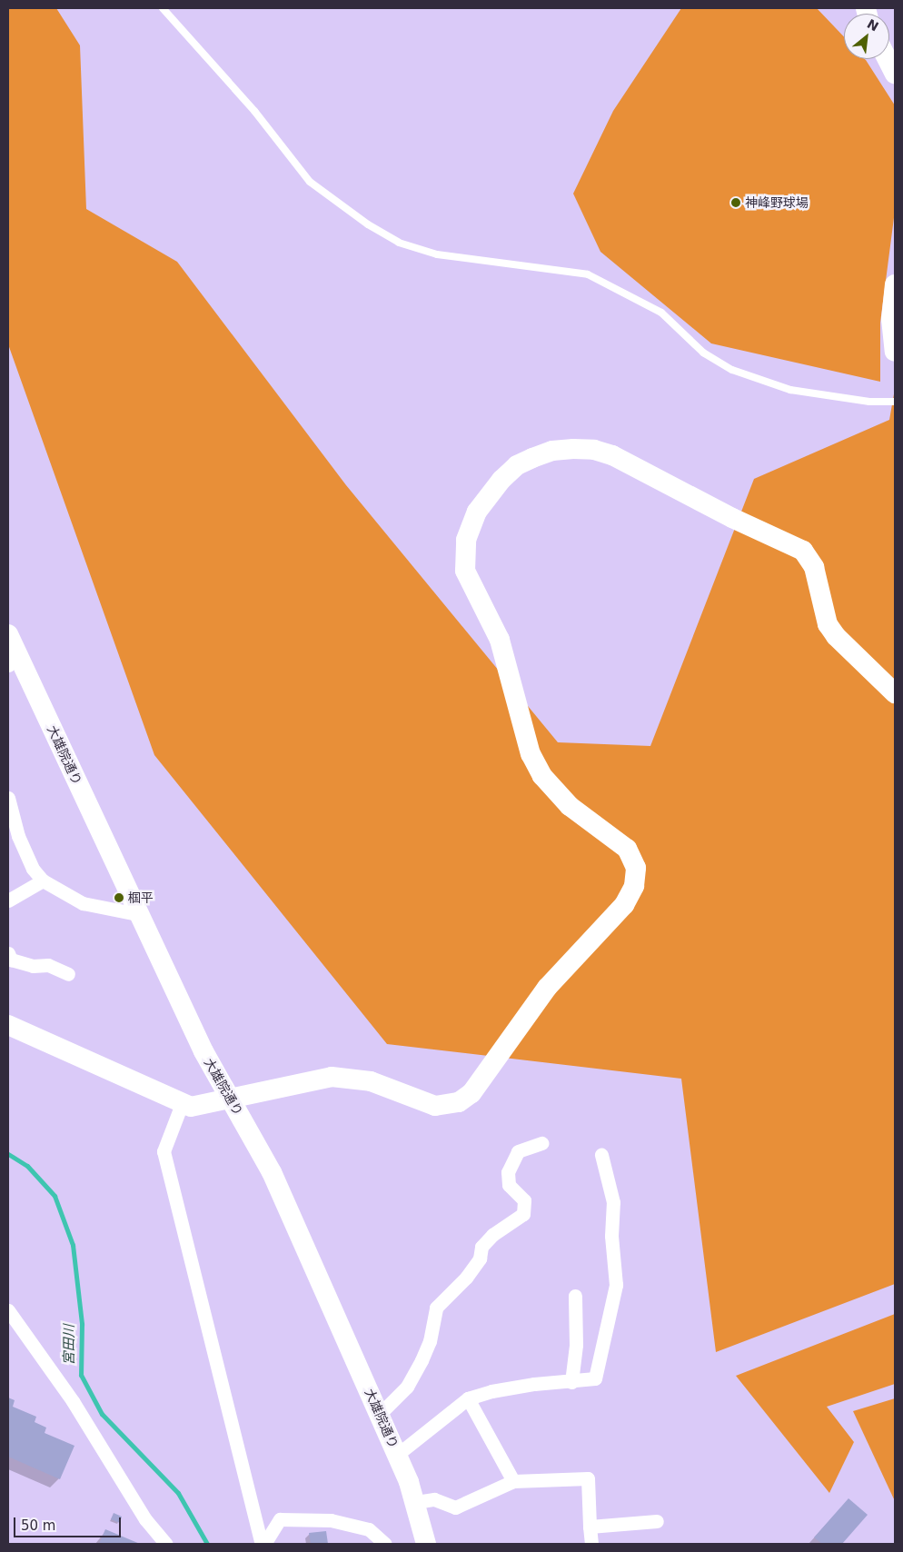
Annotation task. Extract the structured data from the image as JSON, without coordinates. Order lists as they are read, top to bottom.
{
  "streets": {
    "street": ["大雄院通り"]
  },
  "water": ["宮田川"],
  "places": ["神峰野球場", "椢平"],
  "scale_bar": "50 m",
  "north": "top right"
}
